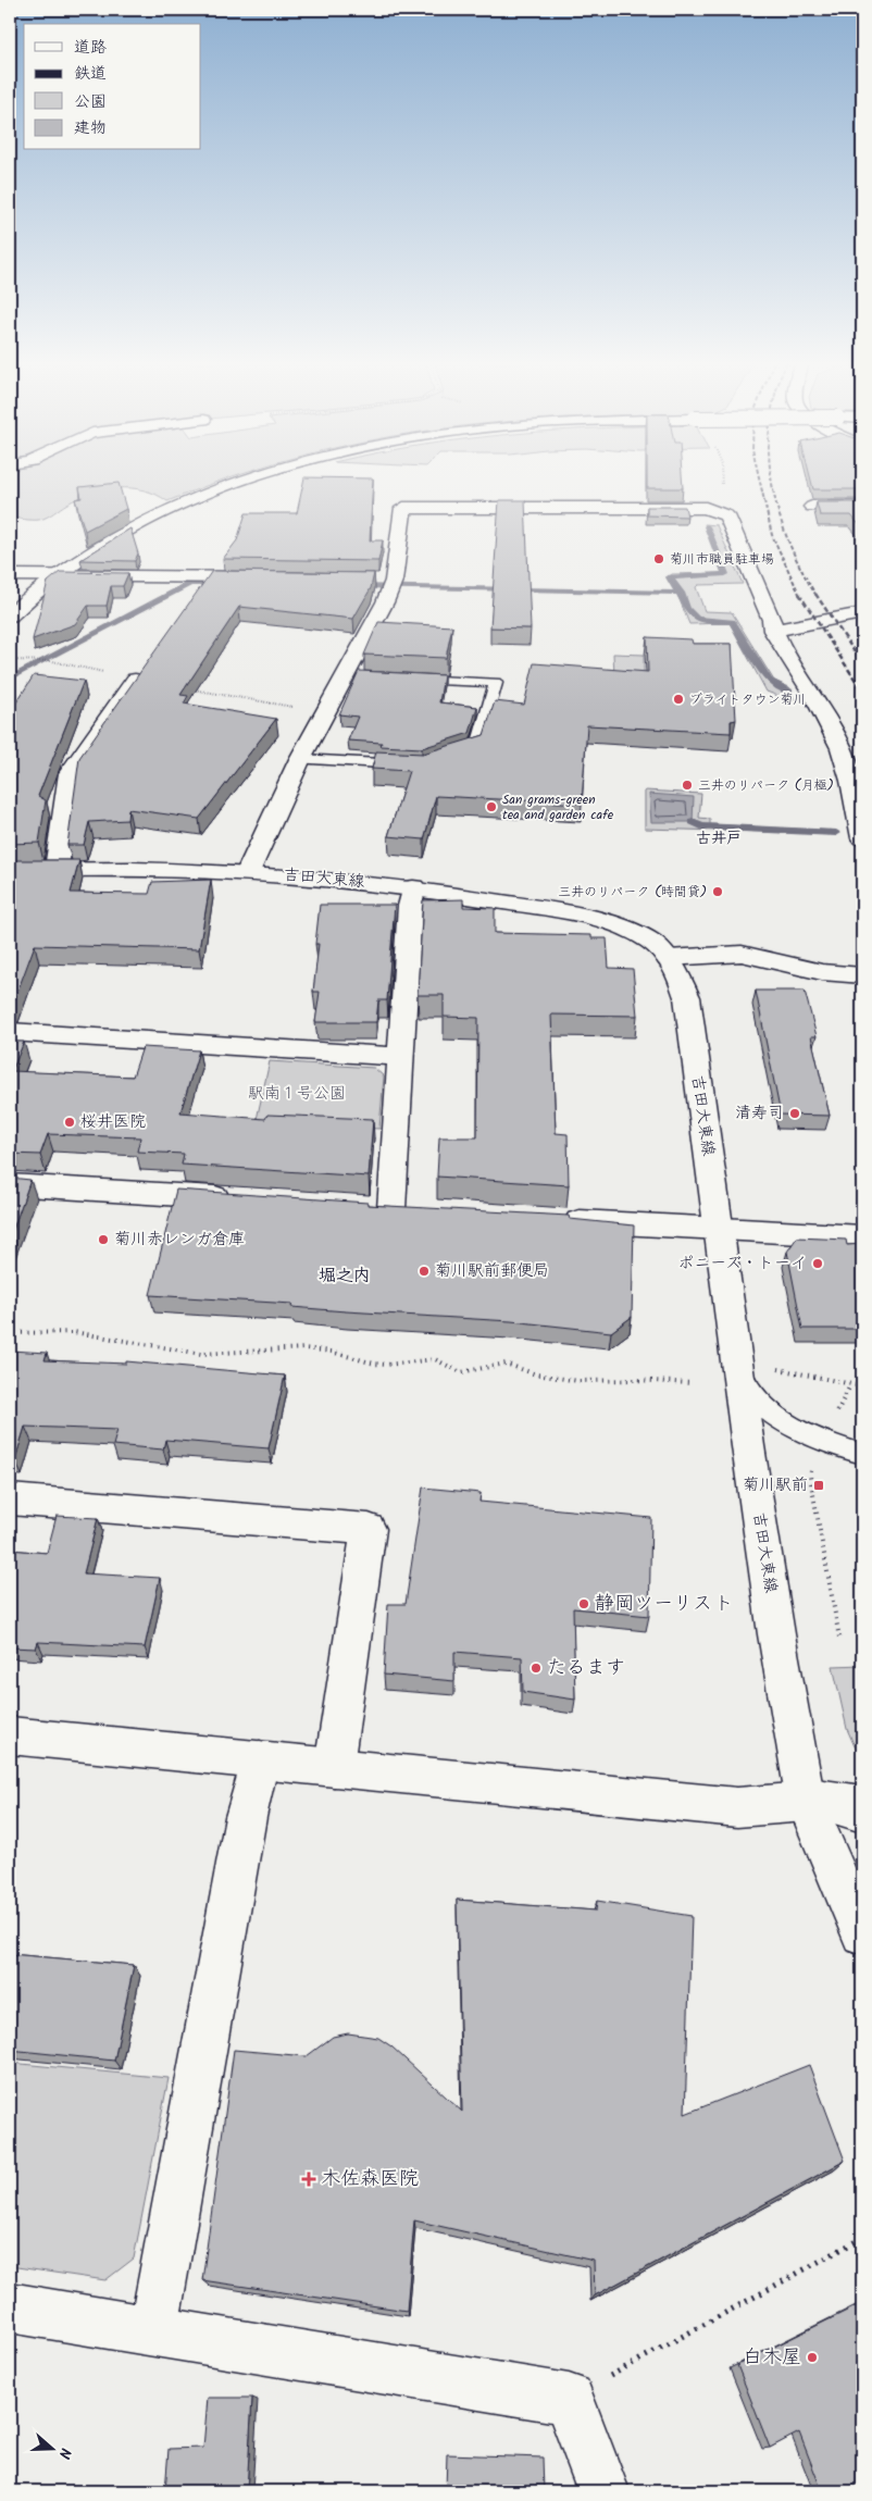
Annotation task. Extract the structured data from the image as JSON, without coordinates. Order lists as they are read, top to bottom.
{
  "streets": {
    "street": ["吉田大東線"]
  },
  "districts": ["古井戸", "堀之内"],
  "parks": ["駅南１号公園"],
  "places": {
    "other": [
      "菊川市職員駐車場",
      "ブライトタウン菊川",
      "三井のリパーク (月極)",
      "San grams-green tea and garden cafe",
      "三井のリパーク (時間貸)",
      "清寿司",
      "桜井医院",
      "菊川赤レンガ倉庫",
      "ポニーズ・トーイ",
      "菊川駅前郵便局",
      "静岡ツーリスト",
      "たるます",
      "白木屋"
    ],
    "transit": ["菊川駅前"],
    "health": ["木佐森医院"]
  },
  "legend": [
    "道路",
    "鉄道",
    "公園",
    "建物"
  ],
  "north": "right"
}
